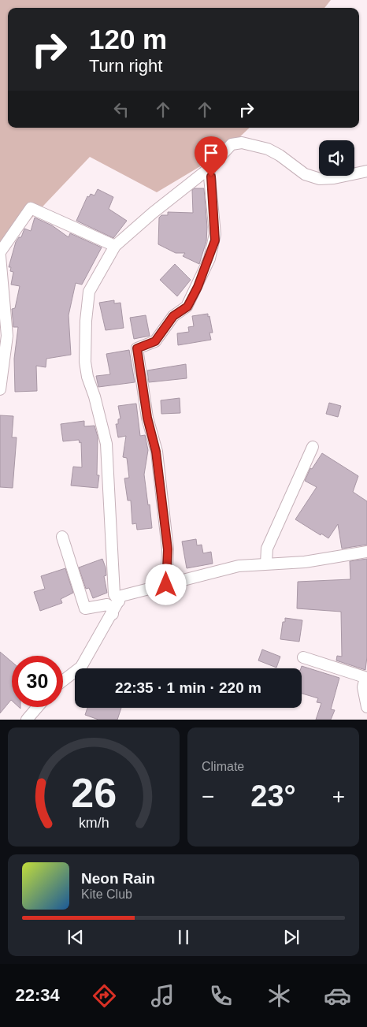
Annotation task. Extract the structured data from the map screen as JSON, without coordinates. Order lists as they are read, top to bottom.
{
  "page": {
    "turn": ["120 m", "Turn right"],
    "limit": "30",
    "trip": "22:35 · 1 min · 220 m",
    "tile": "Climate",
    "heat": ["−", "23°", "+"],
    "song": ["Neon Rain", "Kite Club"],
    "tabs": "22:34",
    "gauge": ["26", "km/h"]
  }
}
